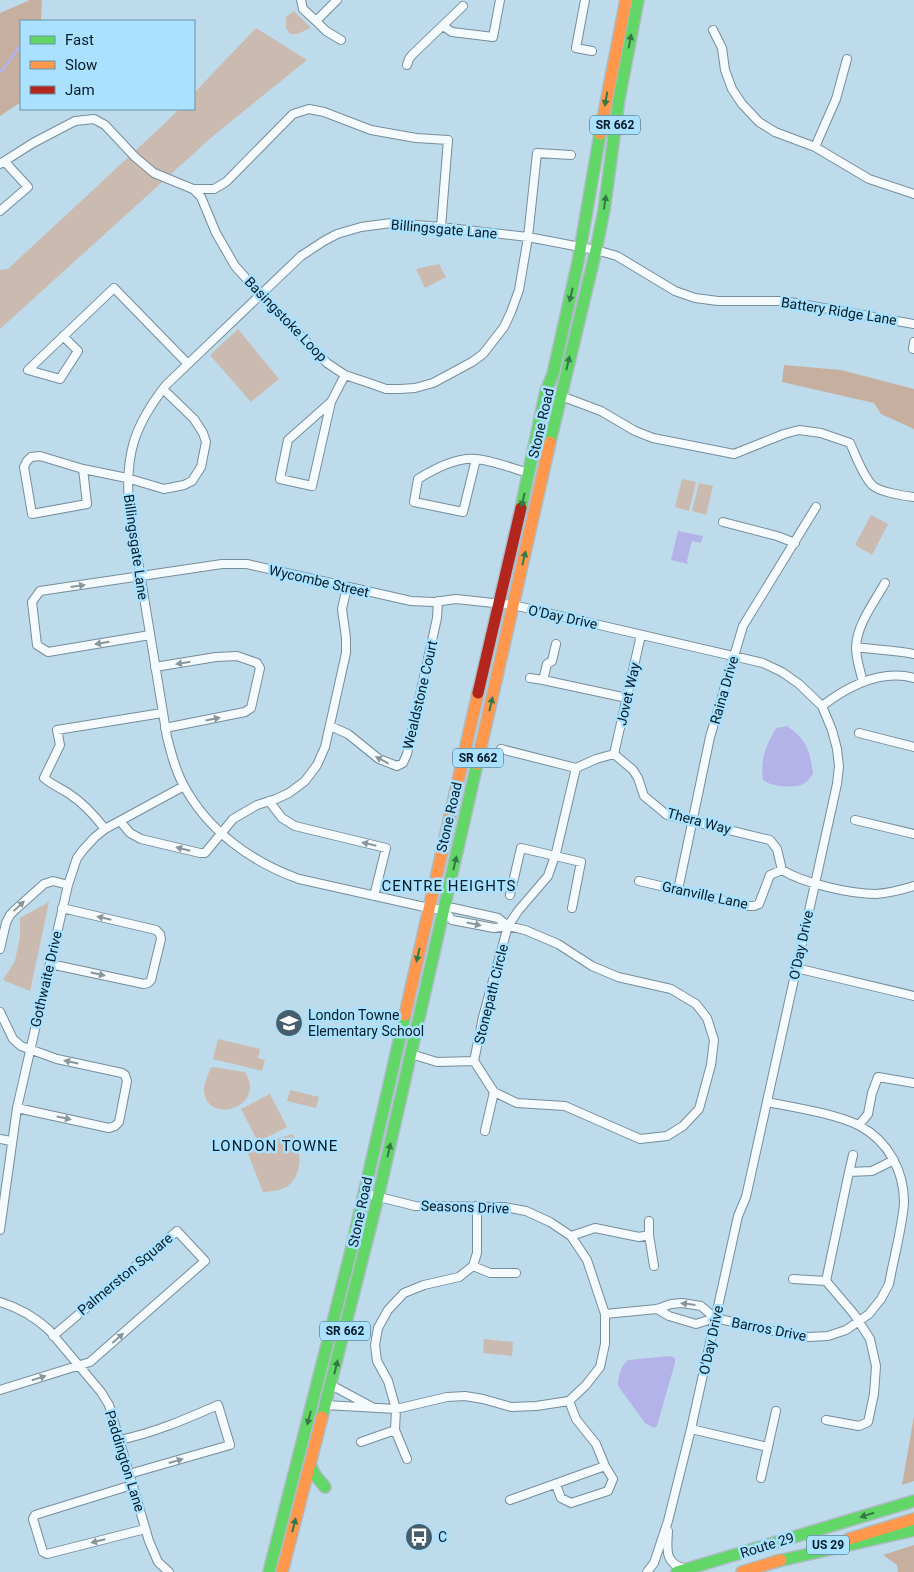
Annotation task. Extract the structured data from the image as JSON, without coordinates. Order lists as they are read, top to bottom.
{
  "streets": {
    "main road": [
      "SR 662",
      "Stone Road",
      "Route 29",
      "US 29"
    ],
    "street": [
      "Billingsgate Lane",
      "Battery Ridge Lane",
      "Basingstoke Loop",
      "Wycombe Street",
      "O'Day Drive",
      "Raina Drive",
      "Jovet Way",
      "Wealdstone Court",
      "Thera Way",
      "Granville Lane",
      "Gothwaite Drive",
      "Stonepath Circle",
      "Seasons Drive",
      "Palmerston Square",
      "Barros Drive",
      "Paddington Lane"
    ]
  },
  "crossings": [
    ["Billingsgate Lane", "Battery Ridge Lane"],
    ["Billingsgate Lane", "Basingstoke Loop"],
    ["Billingsgate Lane", "Stone Road"],
    ["Billingsgate Lane", "Wycombe Street"],
    ["Billingsgate Lane", "Gothwaite Drive"],
    ["Billingsgate Lane", "Stonepath Circle"],
    ["Battery Ridge Lane", "Stone Road"],
    ["Stone Road", "Wycombe Street"],
    ["Stone Road", "O'Day Drive"],
    ["Stone Road", "Stonepath Circle"],
    ["Stone Road", "Seasons Drive"],
    ["Wycombe Street", "O'Day Drive"],
    ["Wycombe Street", "Wealdstone Court"],
    ["O'Day Drive", "Raina Drive"],
    ["O'Day Drive", "Jovet Way"],
    ["O'Day Drive", "Barros Drive"],
    ["O'Day Drive", "Route 29"],
    ["Raina Drive", "Thera Way"],
    ["Raina Drive", "Granville Lane"],
    ["Jovet Way", "Thera Way"],
    ["Thera Way", "Granville Lane"],
    ["Palmerston Square", "Paddington Lane"]
  ],
  "districts": ["CENTRE HEIGHTS", "LONDON TOWNE"],
  "places": {
    "school or university": ["London Towne Elementary School"],
    "bus stop": ["C"]
  },
  "legend": ["Fast", "Slow", "Jam"]
}
